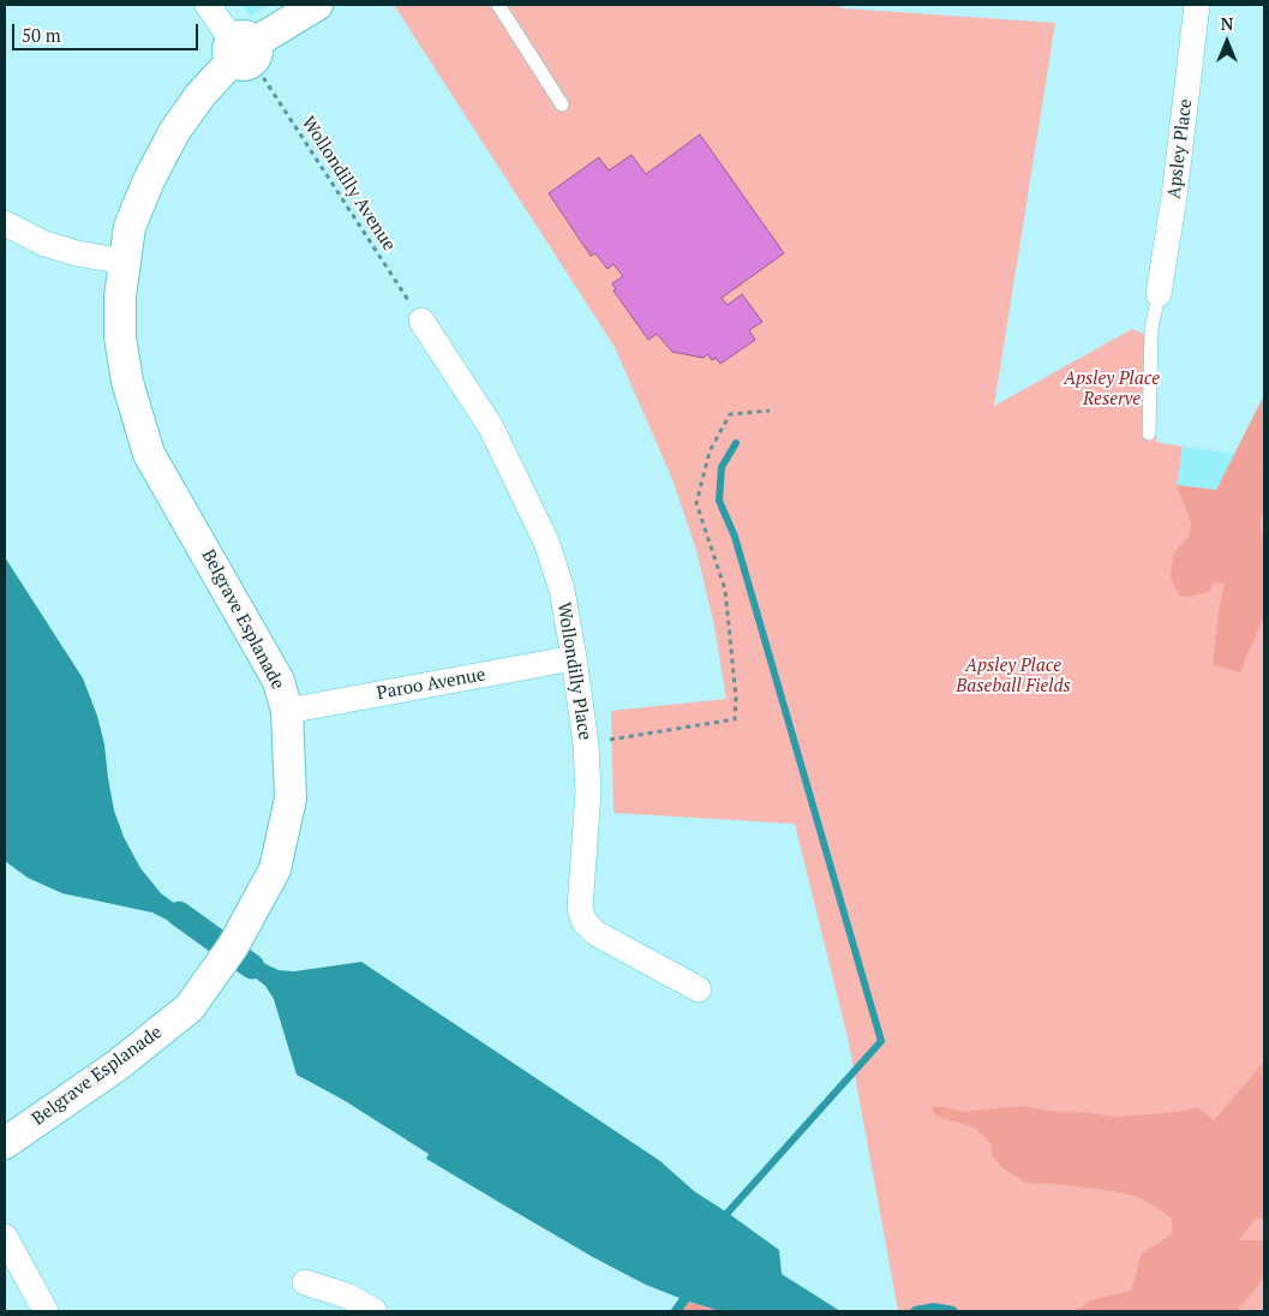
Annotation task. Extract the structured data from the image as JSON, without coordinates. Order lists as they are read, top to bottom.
{
  "streets": {
    "street": [
      "Apsley Place",
      "Belgrave Esplanade",
      "Wollondilly Place",
      "Paroo Avenue"
    ],
    "path": ["Wollondilly Avenue"]
  },
  "crossings": [
    ["Wollondilly Avenue", "Belgrave Esplanade"],
    ["Wollondilly Avenue", "Wollondilly Place"],
    ["Belgrave Esplanade", "Paroo Avenue"],
    ["Wollondilly Place", "Paroo Avenue"]
  ],
  "parks": ["Apsley Place Reserve", "Apsley Place Baseball Fields"],
  "scale_bar": "50 m",
  "north": "top"
}
